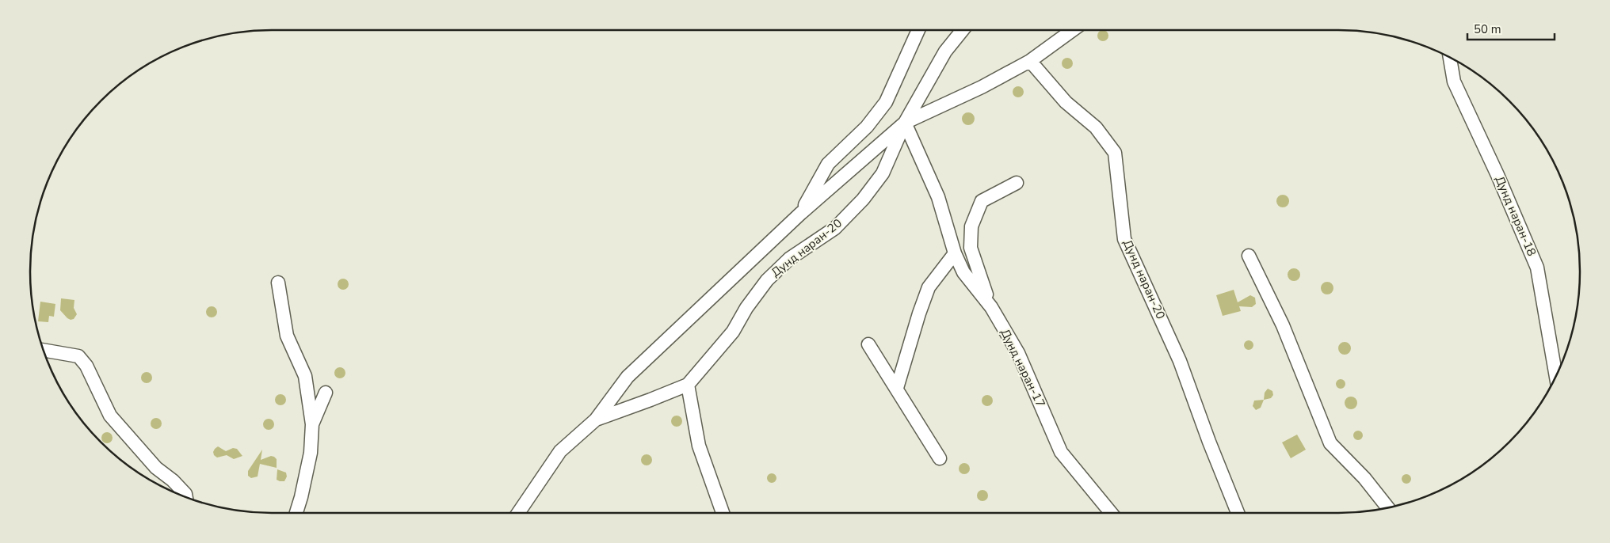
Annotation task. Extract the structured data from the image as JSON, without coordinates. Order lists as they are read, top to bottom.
{
  "streets": {
    "street": ["Дунд наран-18", "Дунд наран-20", "Дунд наран-17"]
  },
  "crossings": [
    ["Дунд наран-20", "Дунд наран-17"]
  ],
  "scale_bar": "50 m"
}
